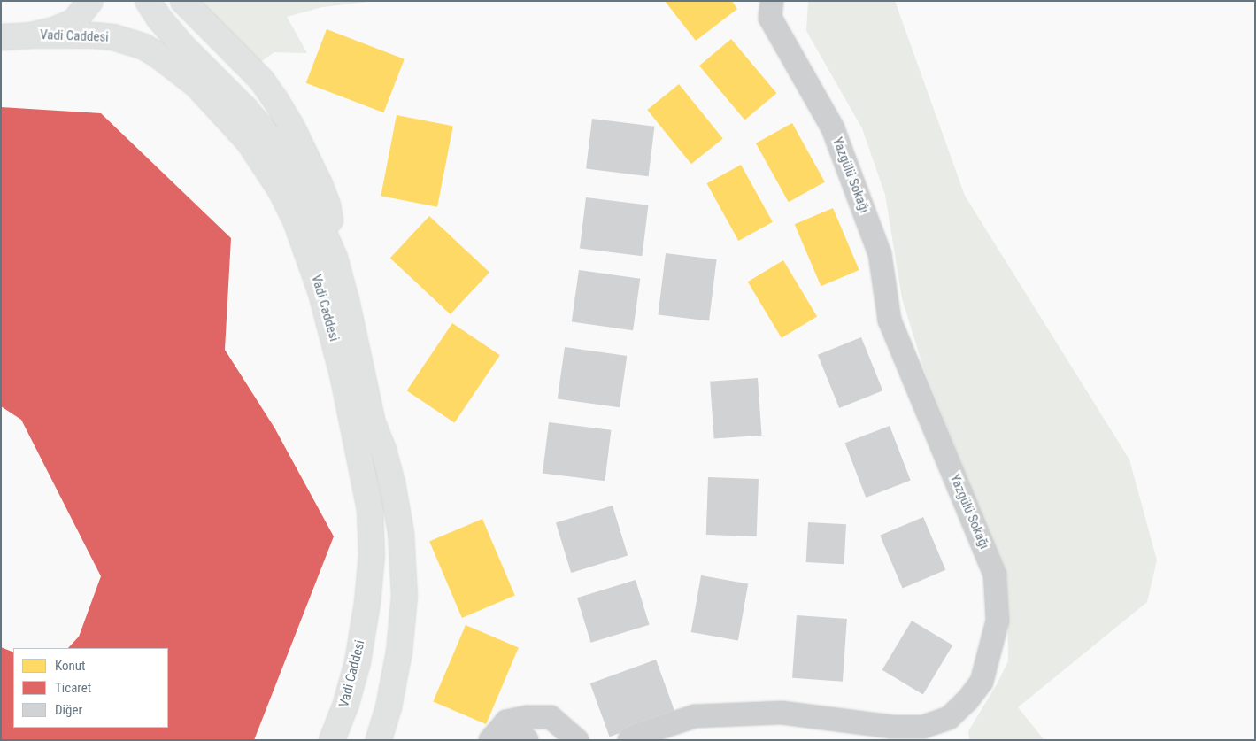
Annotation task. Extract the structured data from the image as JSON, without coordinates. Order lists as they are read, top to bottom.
{
  "streets": {
    "main road": ["Vadi Caddesi"],
    "street": ["Yazgülü Sokağı"]
  },
  "legend": ["Konut", "Ticaret", "Diğer"]
}
